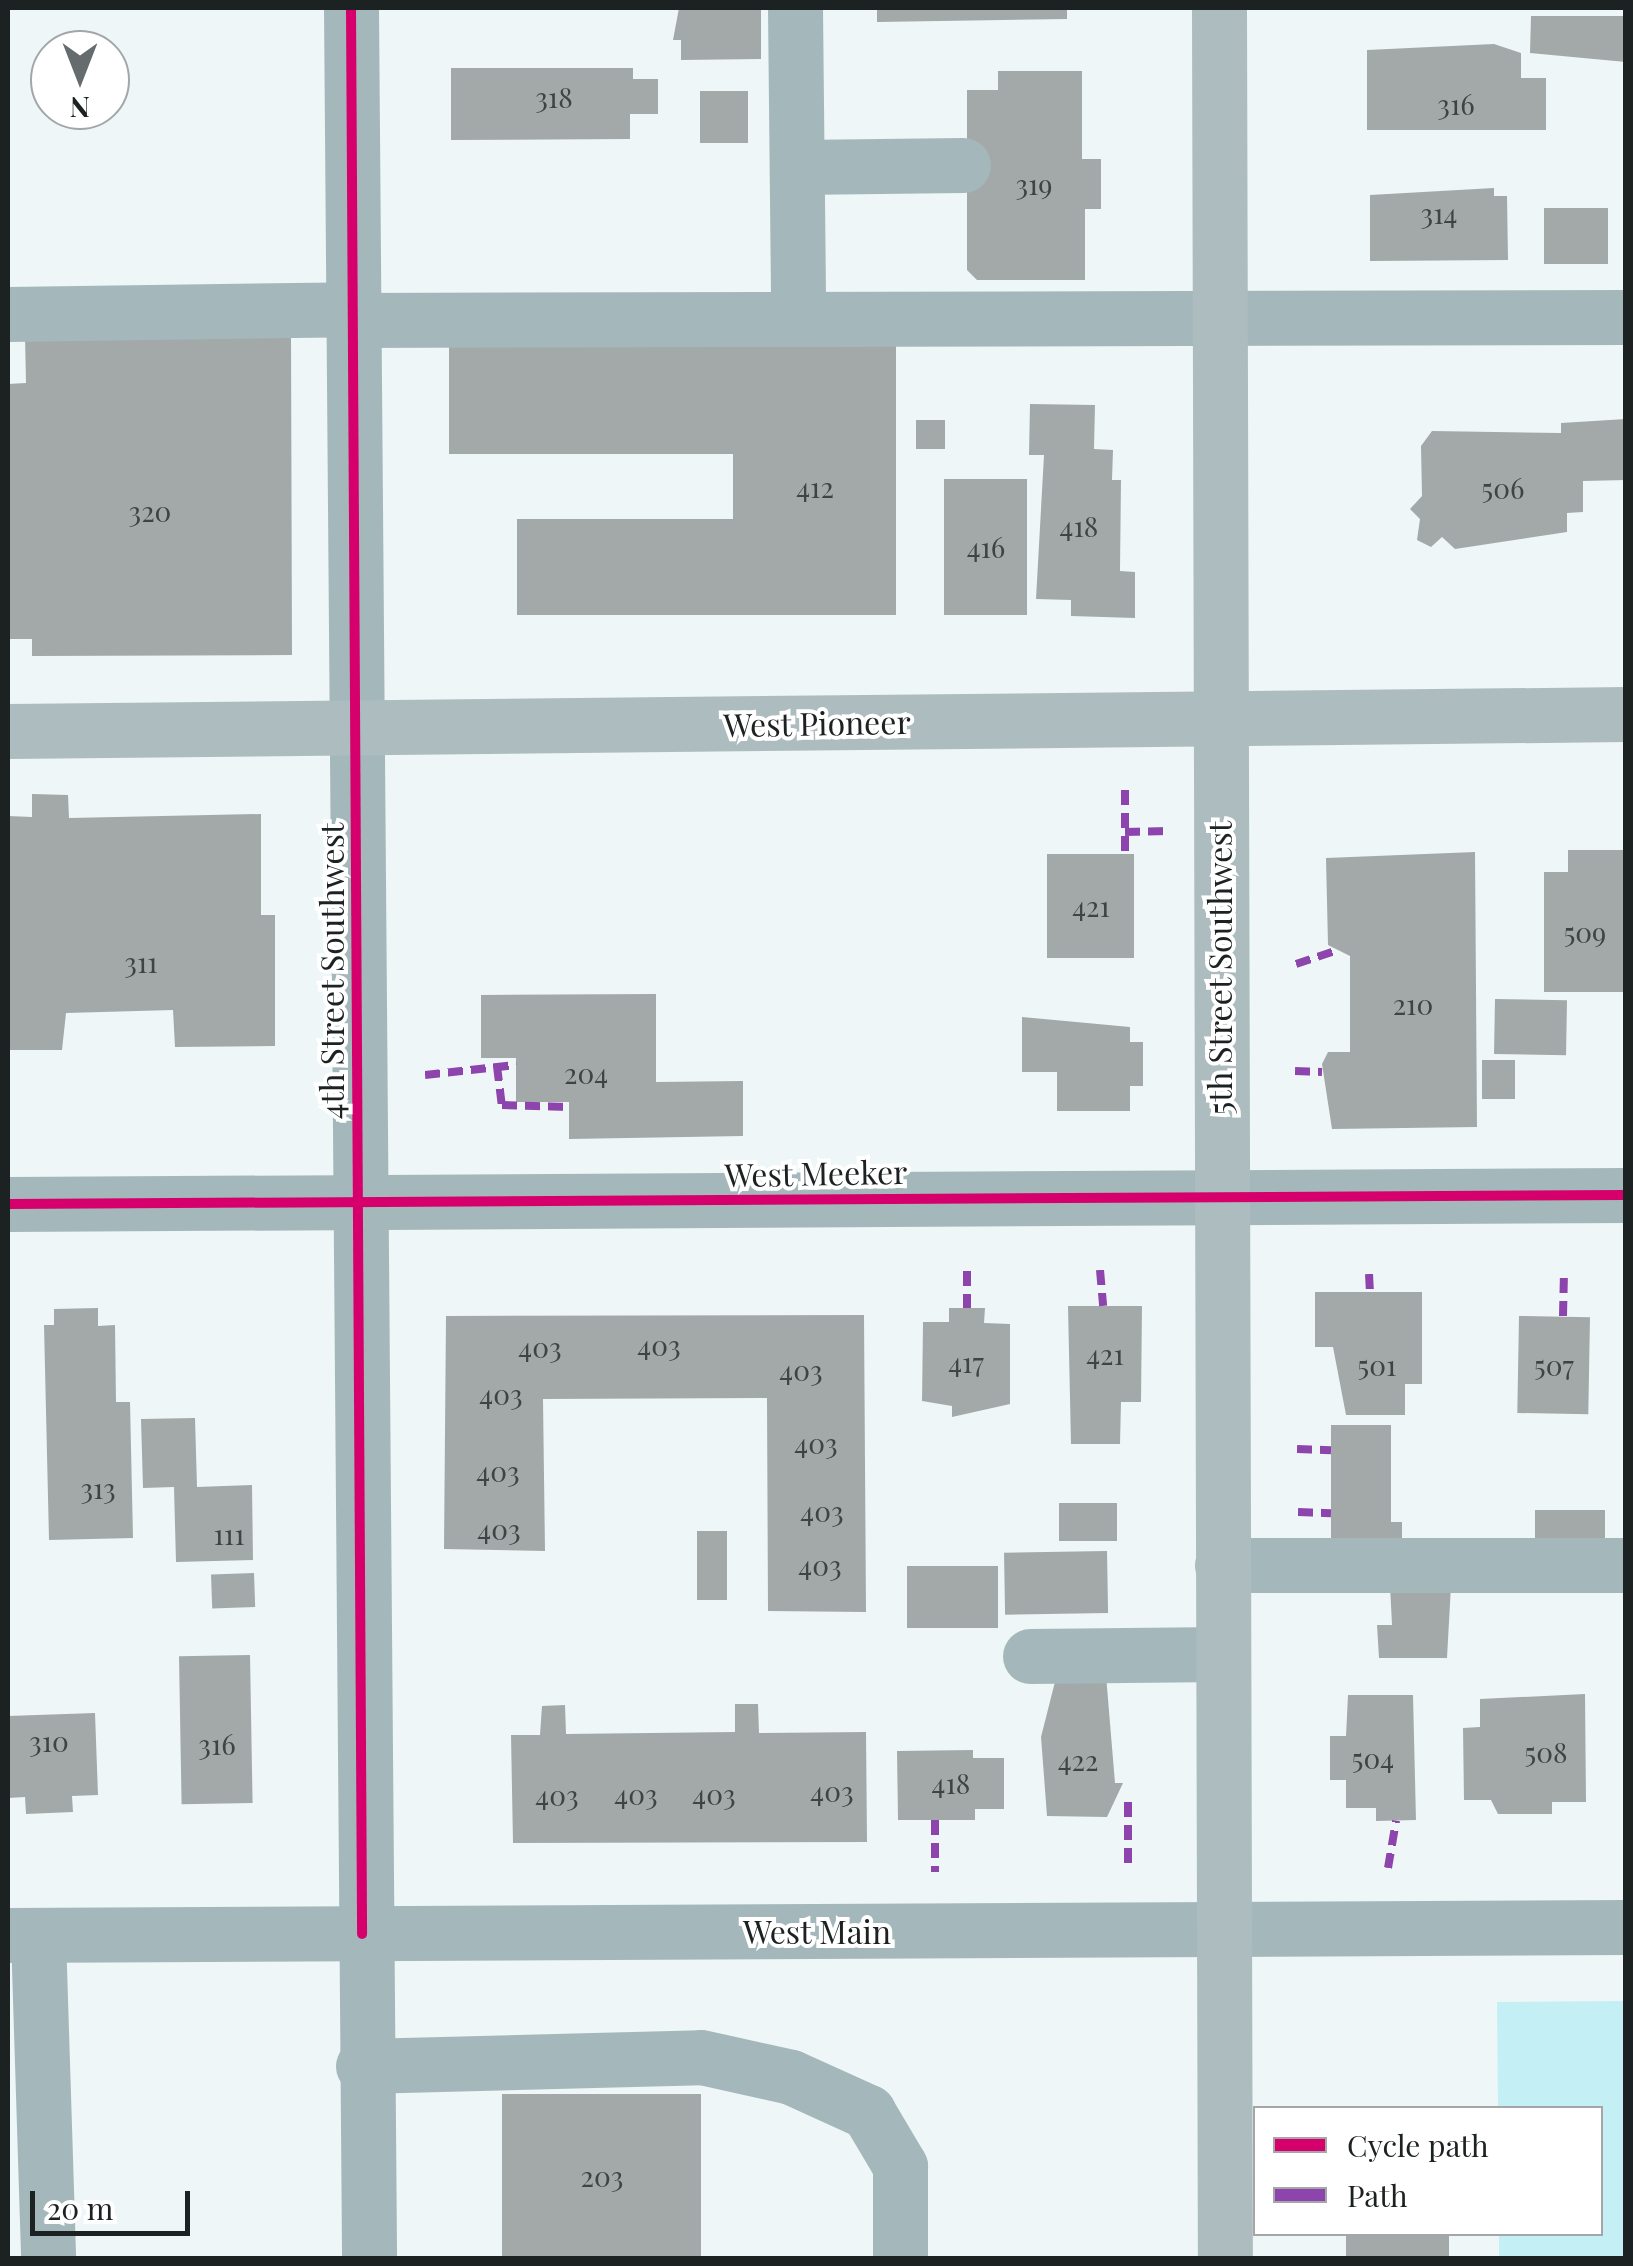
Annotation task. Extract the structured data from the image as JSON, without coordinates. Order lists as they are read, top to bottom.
{
  "streets": {
    "main road": ["West Pioneer", "5th Street Southwest"],
    "street": ["4th Street Southwest", "West Meeker", "West Main"]
  },
  "crossings": [
    ["West Pioneer", "5th Street Southwest"],
    ["West Pioneer", "4th Street Southwest"],
    ["5th Street Southwest", "West Meeker"],
    ["5th Street Southwest", "West Main"],
    ["4th Street Southwest", "West Meeker"],
    ["4th Street Southwest", "West Main"]
  ],
  "house_numbers": [
    "318",
    "316",
    "319",
    "314",
    "412",
    "506",
    "320",
    "418",
    "416",
    "421",
    "509",
    "311",
    "210",
    "204",
    "403",
    "403",
    "421",
    "417",
    "501",
    "507",
    "403",
    "403",
    "403",
    "403",
    "313",
    "403",
    "403",
    "111",
    "403",
    "310",
    "316",
    "508",
    "504",
    "422",
    "418",
    "403",
    "403",
    "403",
    "403",
    "203"
  ],
  "legend": ["Cycle path", "Path"],
  "scale_bar": "20 m",
  "north": "bottom"
}
